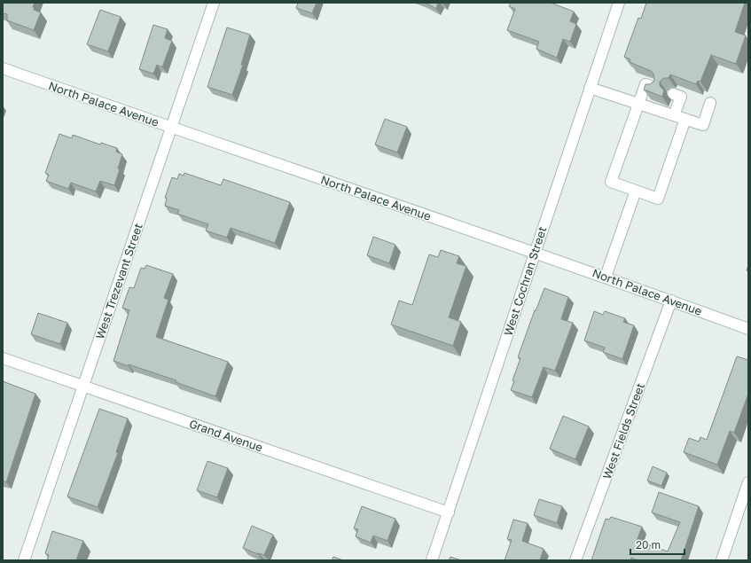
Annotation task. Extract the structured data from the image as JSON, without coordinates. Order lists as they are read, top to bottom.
{
  "streets": {
    "street": [
      "North Palace Avenue",
      "West Trezevant Street",
      "West Cochran Street",
      "West Fields Street",
      "Grand Avenue"
    ]
  },
  "crossings": [
    ["North Palace Avenue", "West Trezevant Street"],
    ["North Palace Avenue", "West Cochran Street"],
    ["North Palace Avenue", "West Fields Street"],
    ["West Trezevant Street", "Grand Avenue"],
    ["West Cochran Street", "Grand Avenue"]
  ],
  "scale_bar": "20 m"
}
